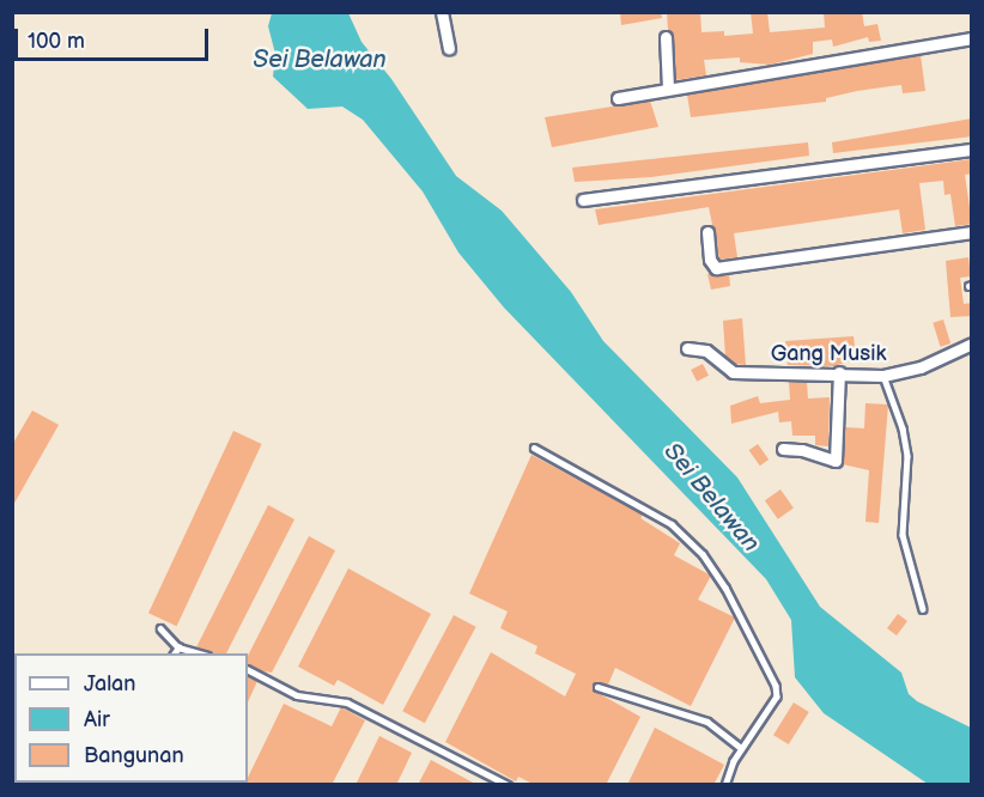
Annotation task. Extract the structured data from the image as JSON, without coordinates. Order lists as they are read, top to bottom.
{
  "streets": {
    "street": ["Gang Musik"]
  },
  "water": ["Sei Belawan"],
  "legend": ["Jalan", "Air", "Bangunan"],
  "scale_bar": "100 m"
}
